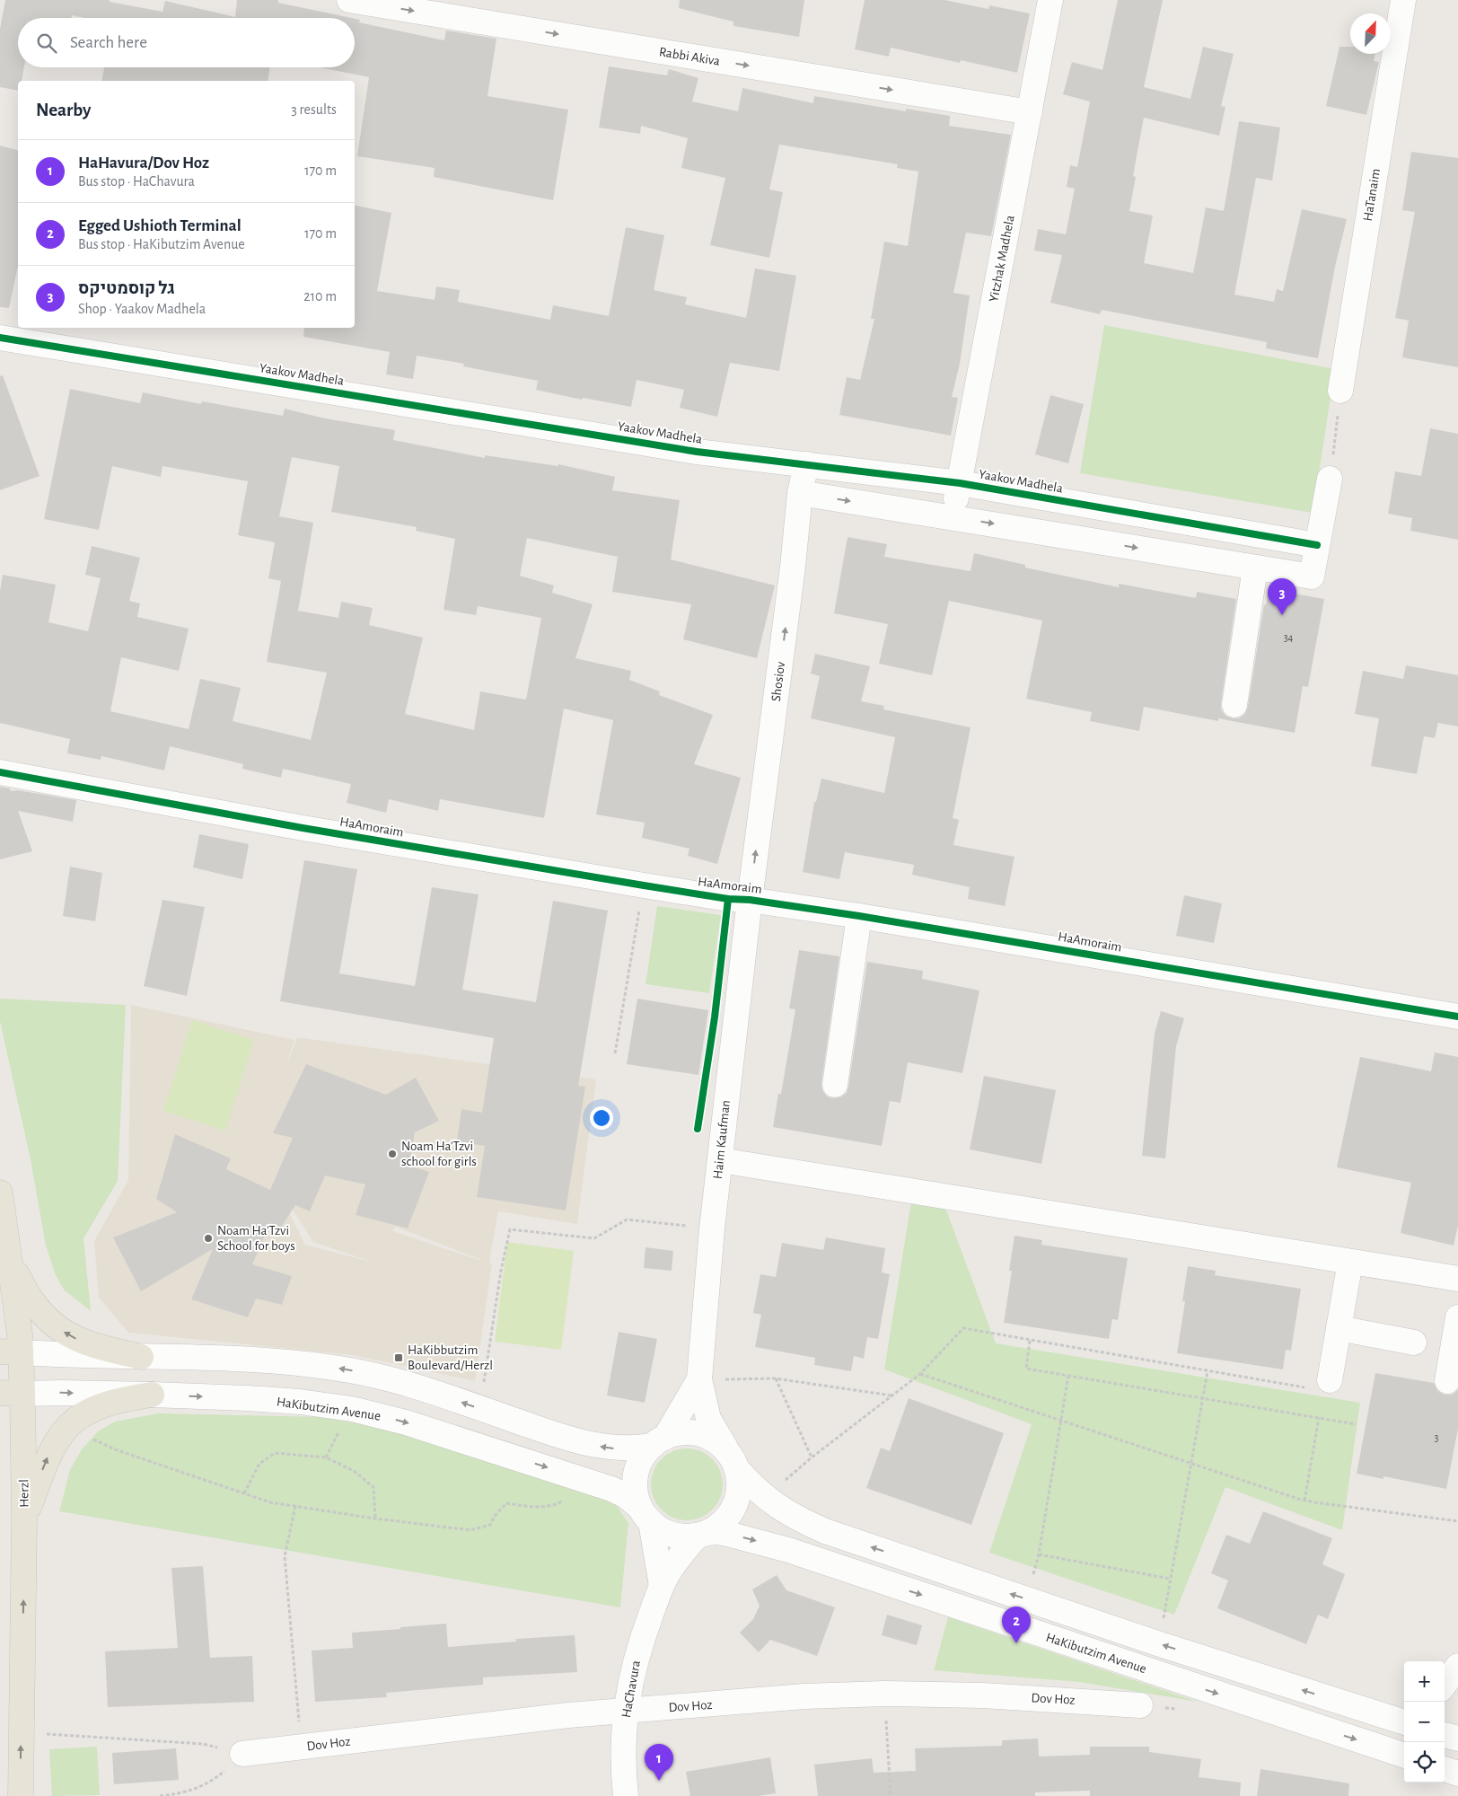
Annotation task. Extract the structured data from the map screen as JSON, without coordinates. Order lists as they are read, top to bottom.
{
  "streets": {
    "main road": ["Herzl"],
    "street": [
      "Rabbi Akiva",
      "HaTanaim",
      "Yitzhak Madhela",
      "Yaakov Madhela",
      "Shosiov",
      "HaAmoraim",
      "Haim Kaufman",
      "HaKibutzim Avenue",
      "HaChavura",
      "Dov Hoz"
    ]
  },
  "crossings": [
    ["Rabbi Akiva", "Yitzhak Madhela"],
    ["Yitzhak Madhela", "Yaakov Madhela"],
    ["Yaakov Madhela", "Shosiov"],
    ["Shosiov", "HaAmoraim"],
    ["Shosiov", "Haim Kaufman"],
    ["HaAmoraim", "Haim Kaufman"],
    ["Haim Kaufman", "HaKibutzim Avenue"],
    ["Haim Kaufman", "HaChavura"],
    ["HaKibutzim Avenue", "Herzl"],
    ["HaKibutzim Avenue", "HaChavura"],
    ["HaChavura", "Dov Hoz"]
  ],
  "one_way": ["Rabbi Akiva", "Shosiov", "Herzl"],
  "places": {
    "other": ["Noam Ha'Tzvi school for girls", "Noam Ha'Tzvi School for boys"],
    "transit": ["HaKibbutzim Boulevard/Herzl"]
  },
  "house_numbers": ["34", "3"],
  "north": "top right",
  "page": {
    "search": "Search here",
    "heading": ["Nearby", "3 results"],
    "list": [
      {
        "mark": "1",
        "name": "HaHavura/Dov Hoz",
        "note": "Bus stop · HaChavura",
        "value": "170 m"
      },
      {
        "mark": "2",
        "name": "Egged Ushioth Terminal",
        "note": "Bus stop · HaKibutzim Avenue",
        "value": "170 m"
      },
      {
        "mark": "3",
        "name": "גל קוסמטיקס",
        "note": "Shop · Yaakov Madhela",
        "value": "210 m"
      }
    ],
    "pins": ["3", "2", "1"],
    "map_buttons": ["+", "−"]
  }
}
